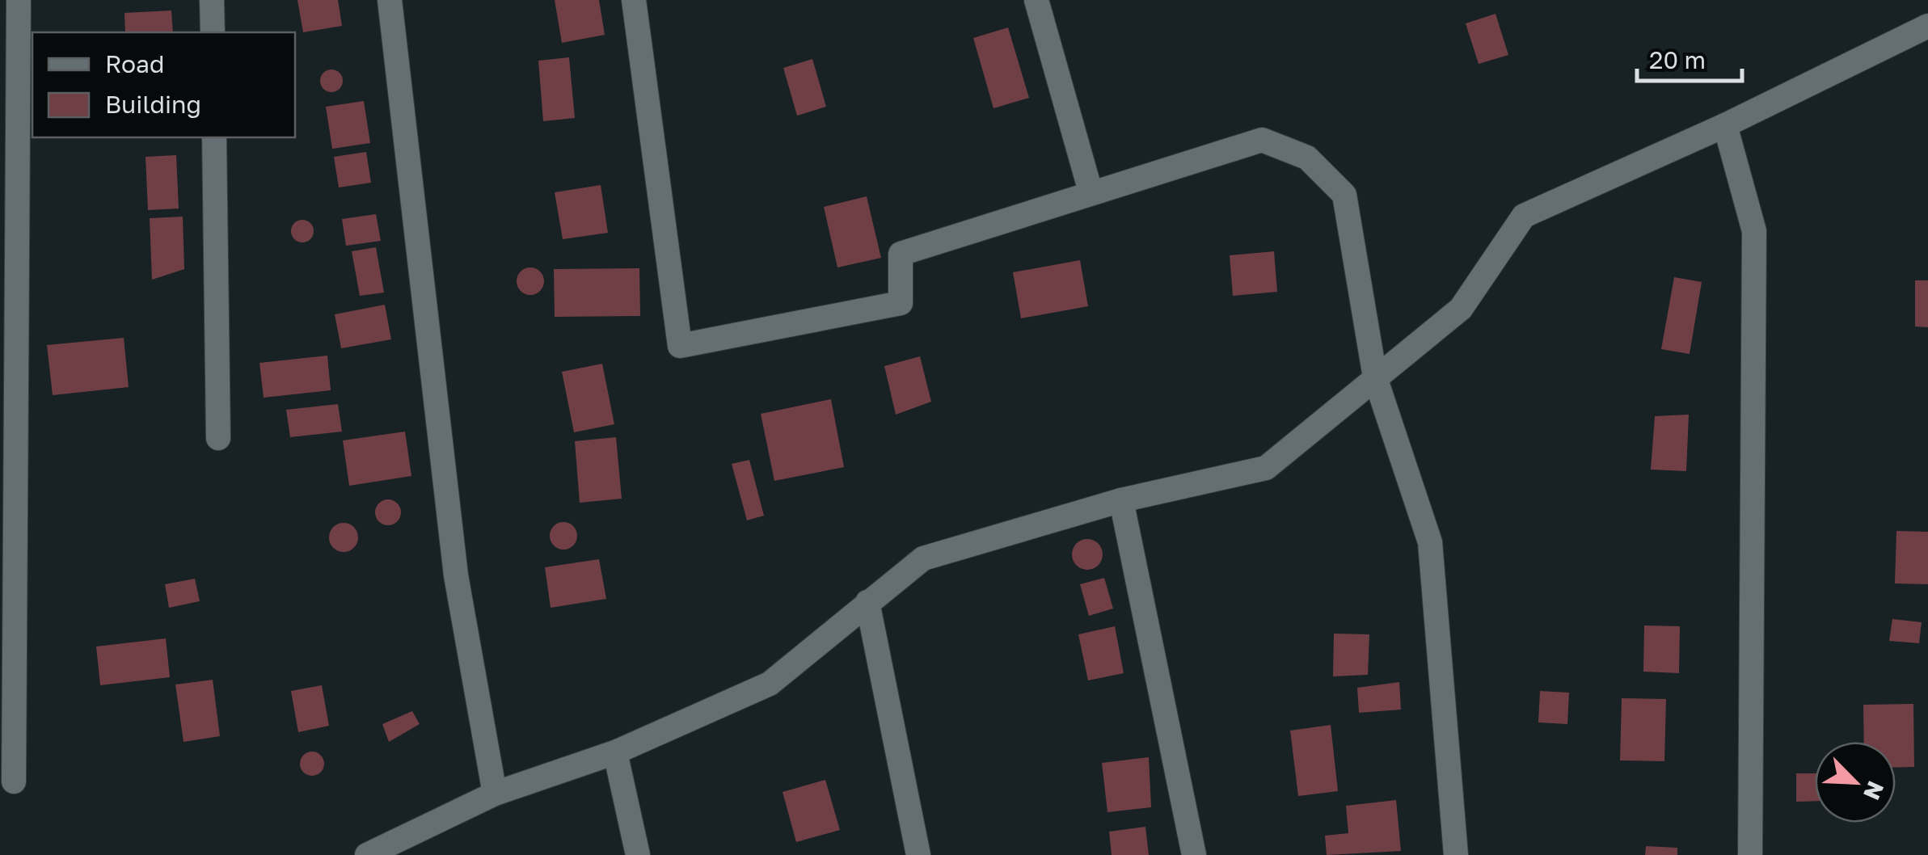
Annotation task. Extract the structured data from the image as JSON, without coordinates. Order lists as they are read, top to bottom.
{
  "legend": ["Road", "Building"],
  "scale_bar": "20 m",
  "north": "bottom right"
}
